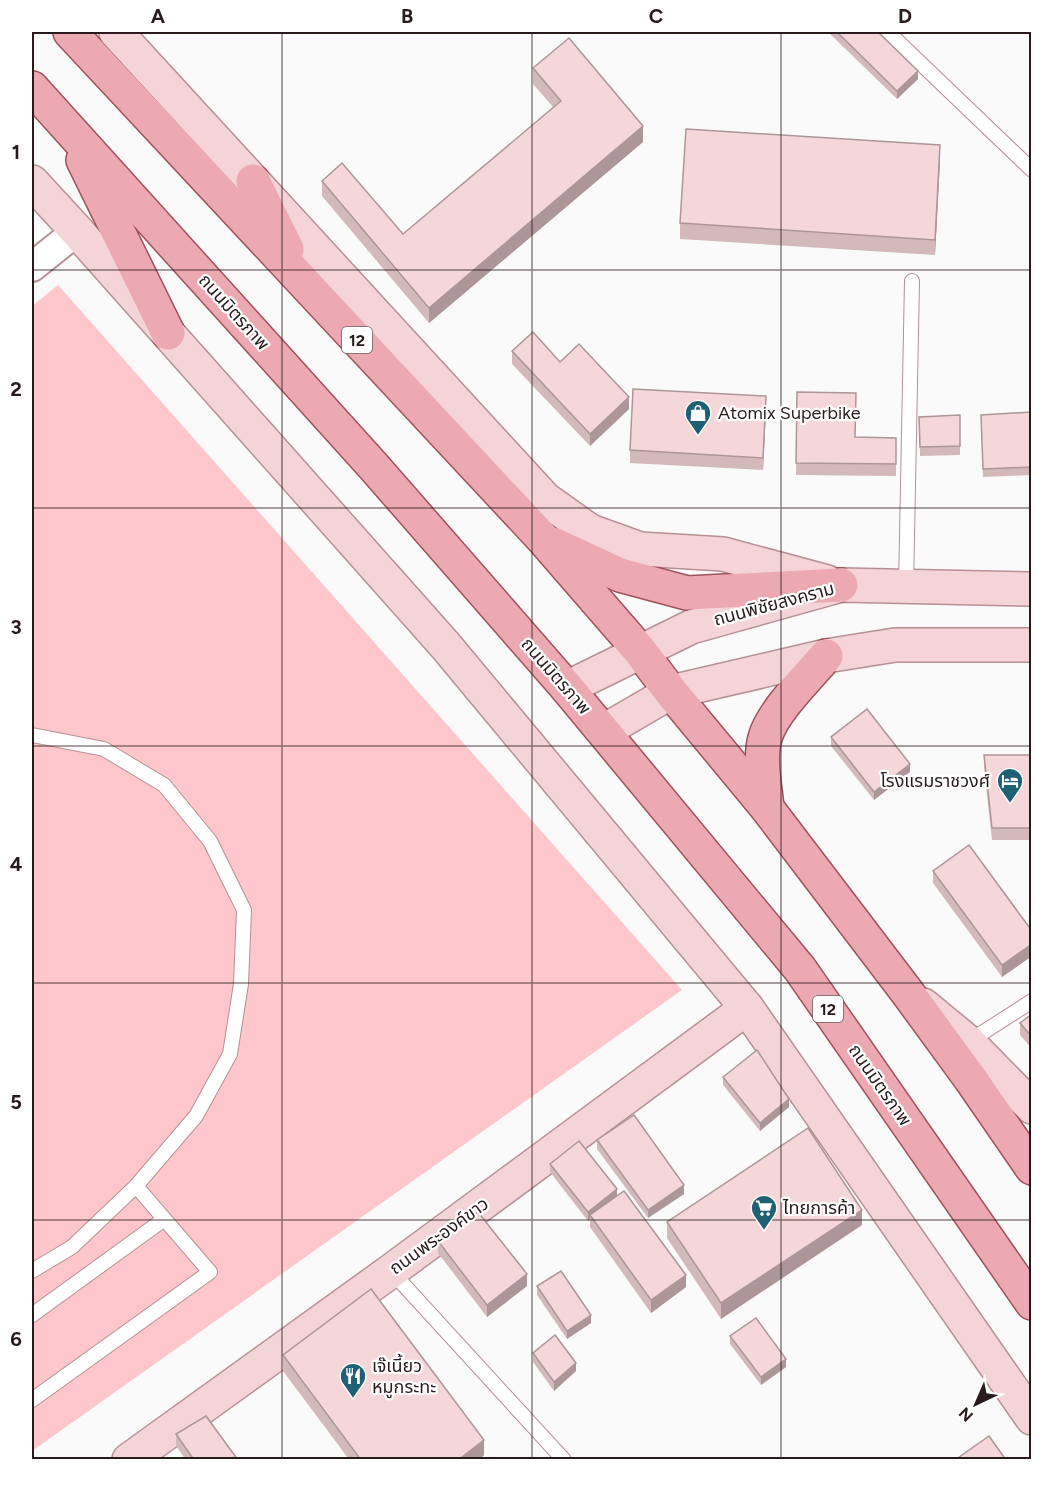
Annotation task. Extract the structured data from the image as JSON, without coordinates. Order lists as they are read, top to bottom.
{
  "streets": {
    "main road": [
      "ถนนมิตรภาพ",
      "12",
      "ถนนพิชัยสงคราม",
      "ถนนพระองค์ขาว"
    ]
  },
  "crossings": [
    ["ถนนมิตรภาพ", "ถนนพิชัยสงคราม"],
    ["12", "ถนนพิชัยสงคราม"]
  ],
  "places": {
    "shop": ["Atomix Superbike"],
    "hotel": ["โรงแรมราชวงศ์"],
    "supermarket": ["ไทยการค้า"],
    "restaurant": ["เจ๊เนี้ยว หมูกระทะ"]
  },
  "north": "bottom left",
  "grid": {
    "columns": [
      "A",
      "B",
      "C",
      "D"
    ],
    "rows": [
      "1",
      "2",
      "3",
      "4",
      "5",
      "6"
    ]
  }
}
